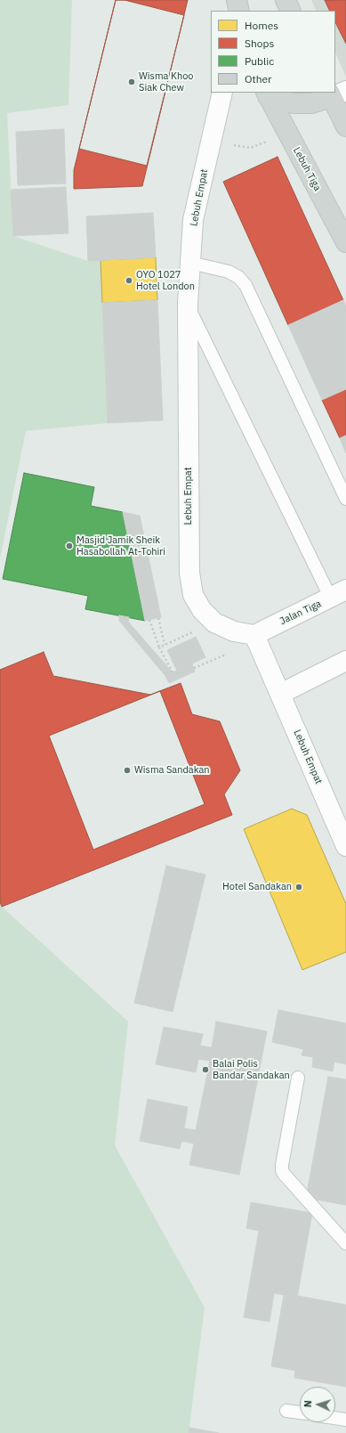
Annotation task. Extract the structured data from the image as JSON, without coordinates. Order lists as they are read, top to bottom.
{
  "streets": {
    "main road": ["Lebuh Tiga"],
    "street": ["Lebuh Empat", "Jalan Tiga"]
  },
  "crossings": [
    ["Lebuh Empat", "Jalan Tiga"]
  ],
  "places": [
    "Wisma Khoo Siak Chew",
    "OYO 1027 Hotel London",
    "Masjid Jamik Sheik Hasabollah At-Tohiri",
    "Wisma Sandakan",
    "Hotel Sandakan",
    "Balai Polis Bandar Sandakan"
  ],
  "legend": [
    "Homes",
    "Shops",
    "Public",
    "Other"
  ],
  "north": "left"
}
